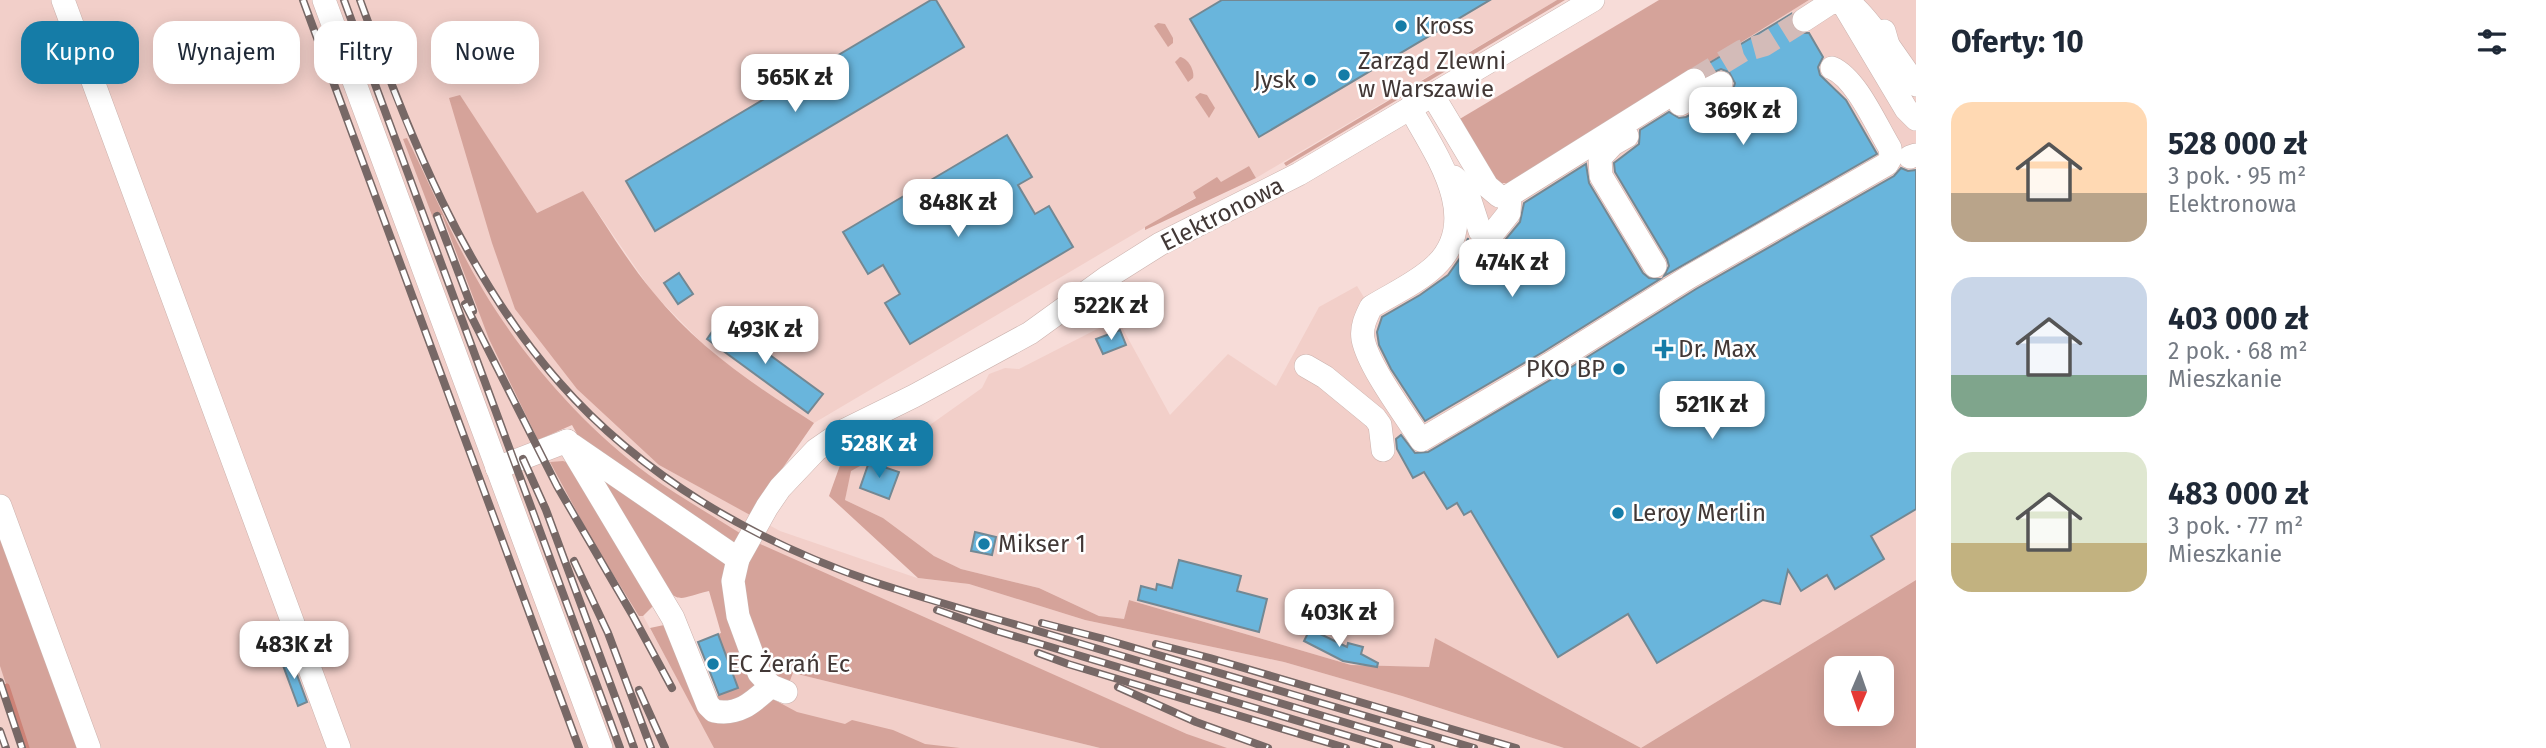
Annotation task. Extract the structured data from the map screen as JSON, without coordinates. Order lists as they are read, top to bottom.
{
  "streets": {
    "street": ["Elektronowa"]
  },
  "places": {
    "other": [
      "Kross",
      "Zarząd Zlewni w Warszawie",
      "Jysk",
      "PKO BP",
      "Leroy Merlin",
      "Mikser 1",
      "EC Żerań Ec"
    ],
    "health": ["Dr. Max"]
  },
  "north": "bottom",
  "page": {
    "heading": "Oferty: 10",
    "chip": [
      "Kupno",
      "Wynajem",
      "Filtry",
      "Nowe"
    ],
    "price": [
      "565K zł",
      "369K zł",
      "848K zł",
      "474K zł",
      "522K zł",
      "493K zł",
      "521K zł",
      "528K zł",
      "403K zł",
      "483K zł"
    ],
    "list": [
      {
        "name": "528 000 zł",
        "note": "3 pok. · 95 m² · Elektronowa"
      },
      {
        "name": "403 000 zł",
        "note": "2 pok. · 68 m² · Mieszkanie"
      },
      {
        "name": "483 000 zł",
        "note": "3 pok. · 77 m² · Mieszkanie"
      }
    ]
  }
}
